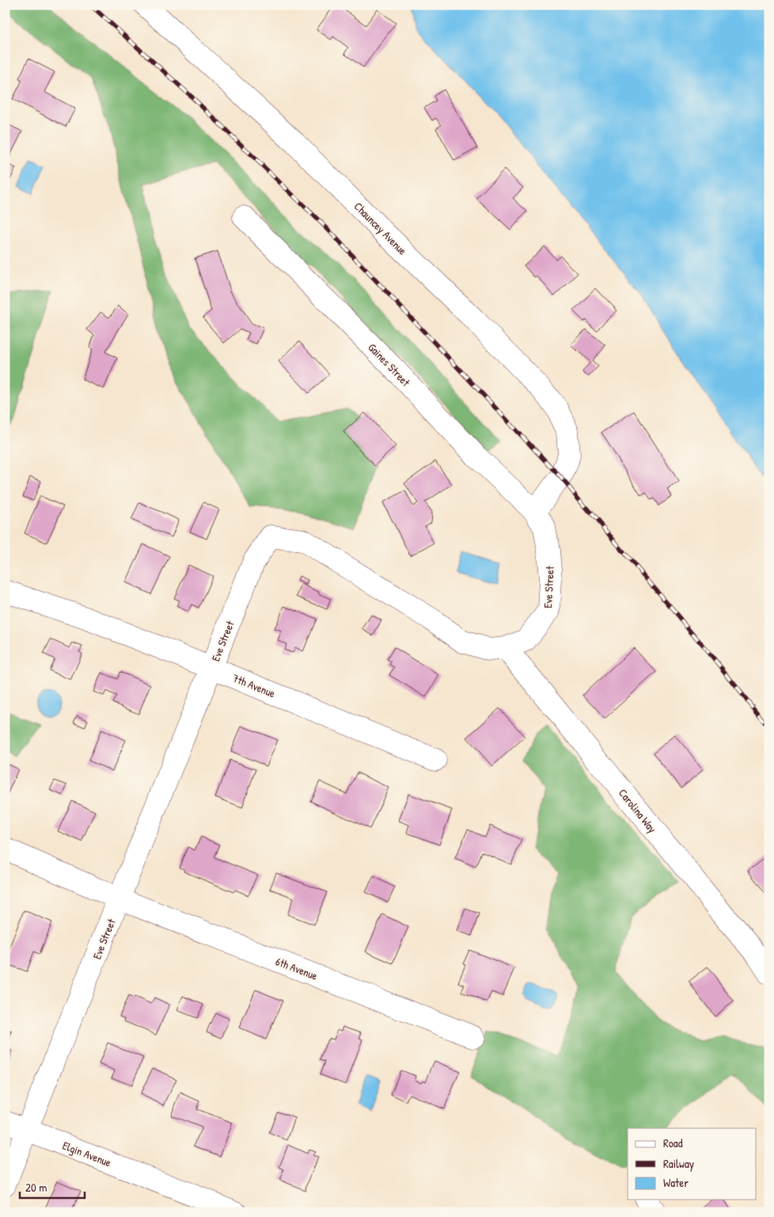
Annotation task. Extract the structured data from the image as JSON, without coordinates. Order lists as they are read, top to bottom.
{
  "streets": {
    "street": [
      "Chauncey Avenue",
      "Gaines Street",
      "Eve Street",
      "7th Avenue",
      "Carolina Way",
      "6th Avenue",
      "Elgin Avenue"
    ]
  },
  "crossings": [
    ["Chauncey Avenue", "Gaines Street"],
    ["Chauncey Avenue", "Eve Street"],
    ["Gaines Street", "Eve Street"],
    ["Eve Street", "7th Avenue"],
    ["Eve Street", "Carolina Way"],
    ["Eve Street", "6th Avenue"],
    ["Eve Street", "Elgin Avenue"]
  ],
  "legend": ["Road", "Railway", "Water"],
  "scale_bar": "20 m"
}
